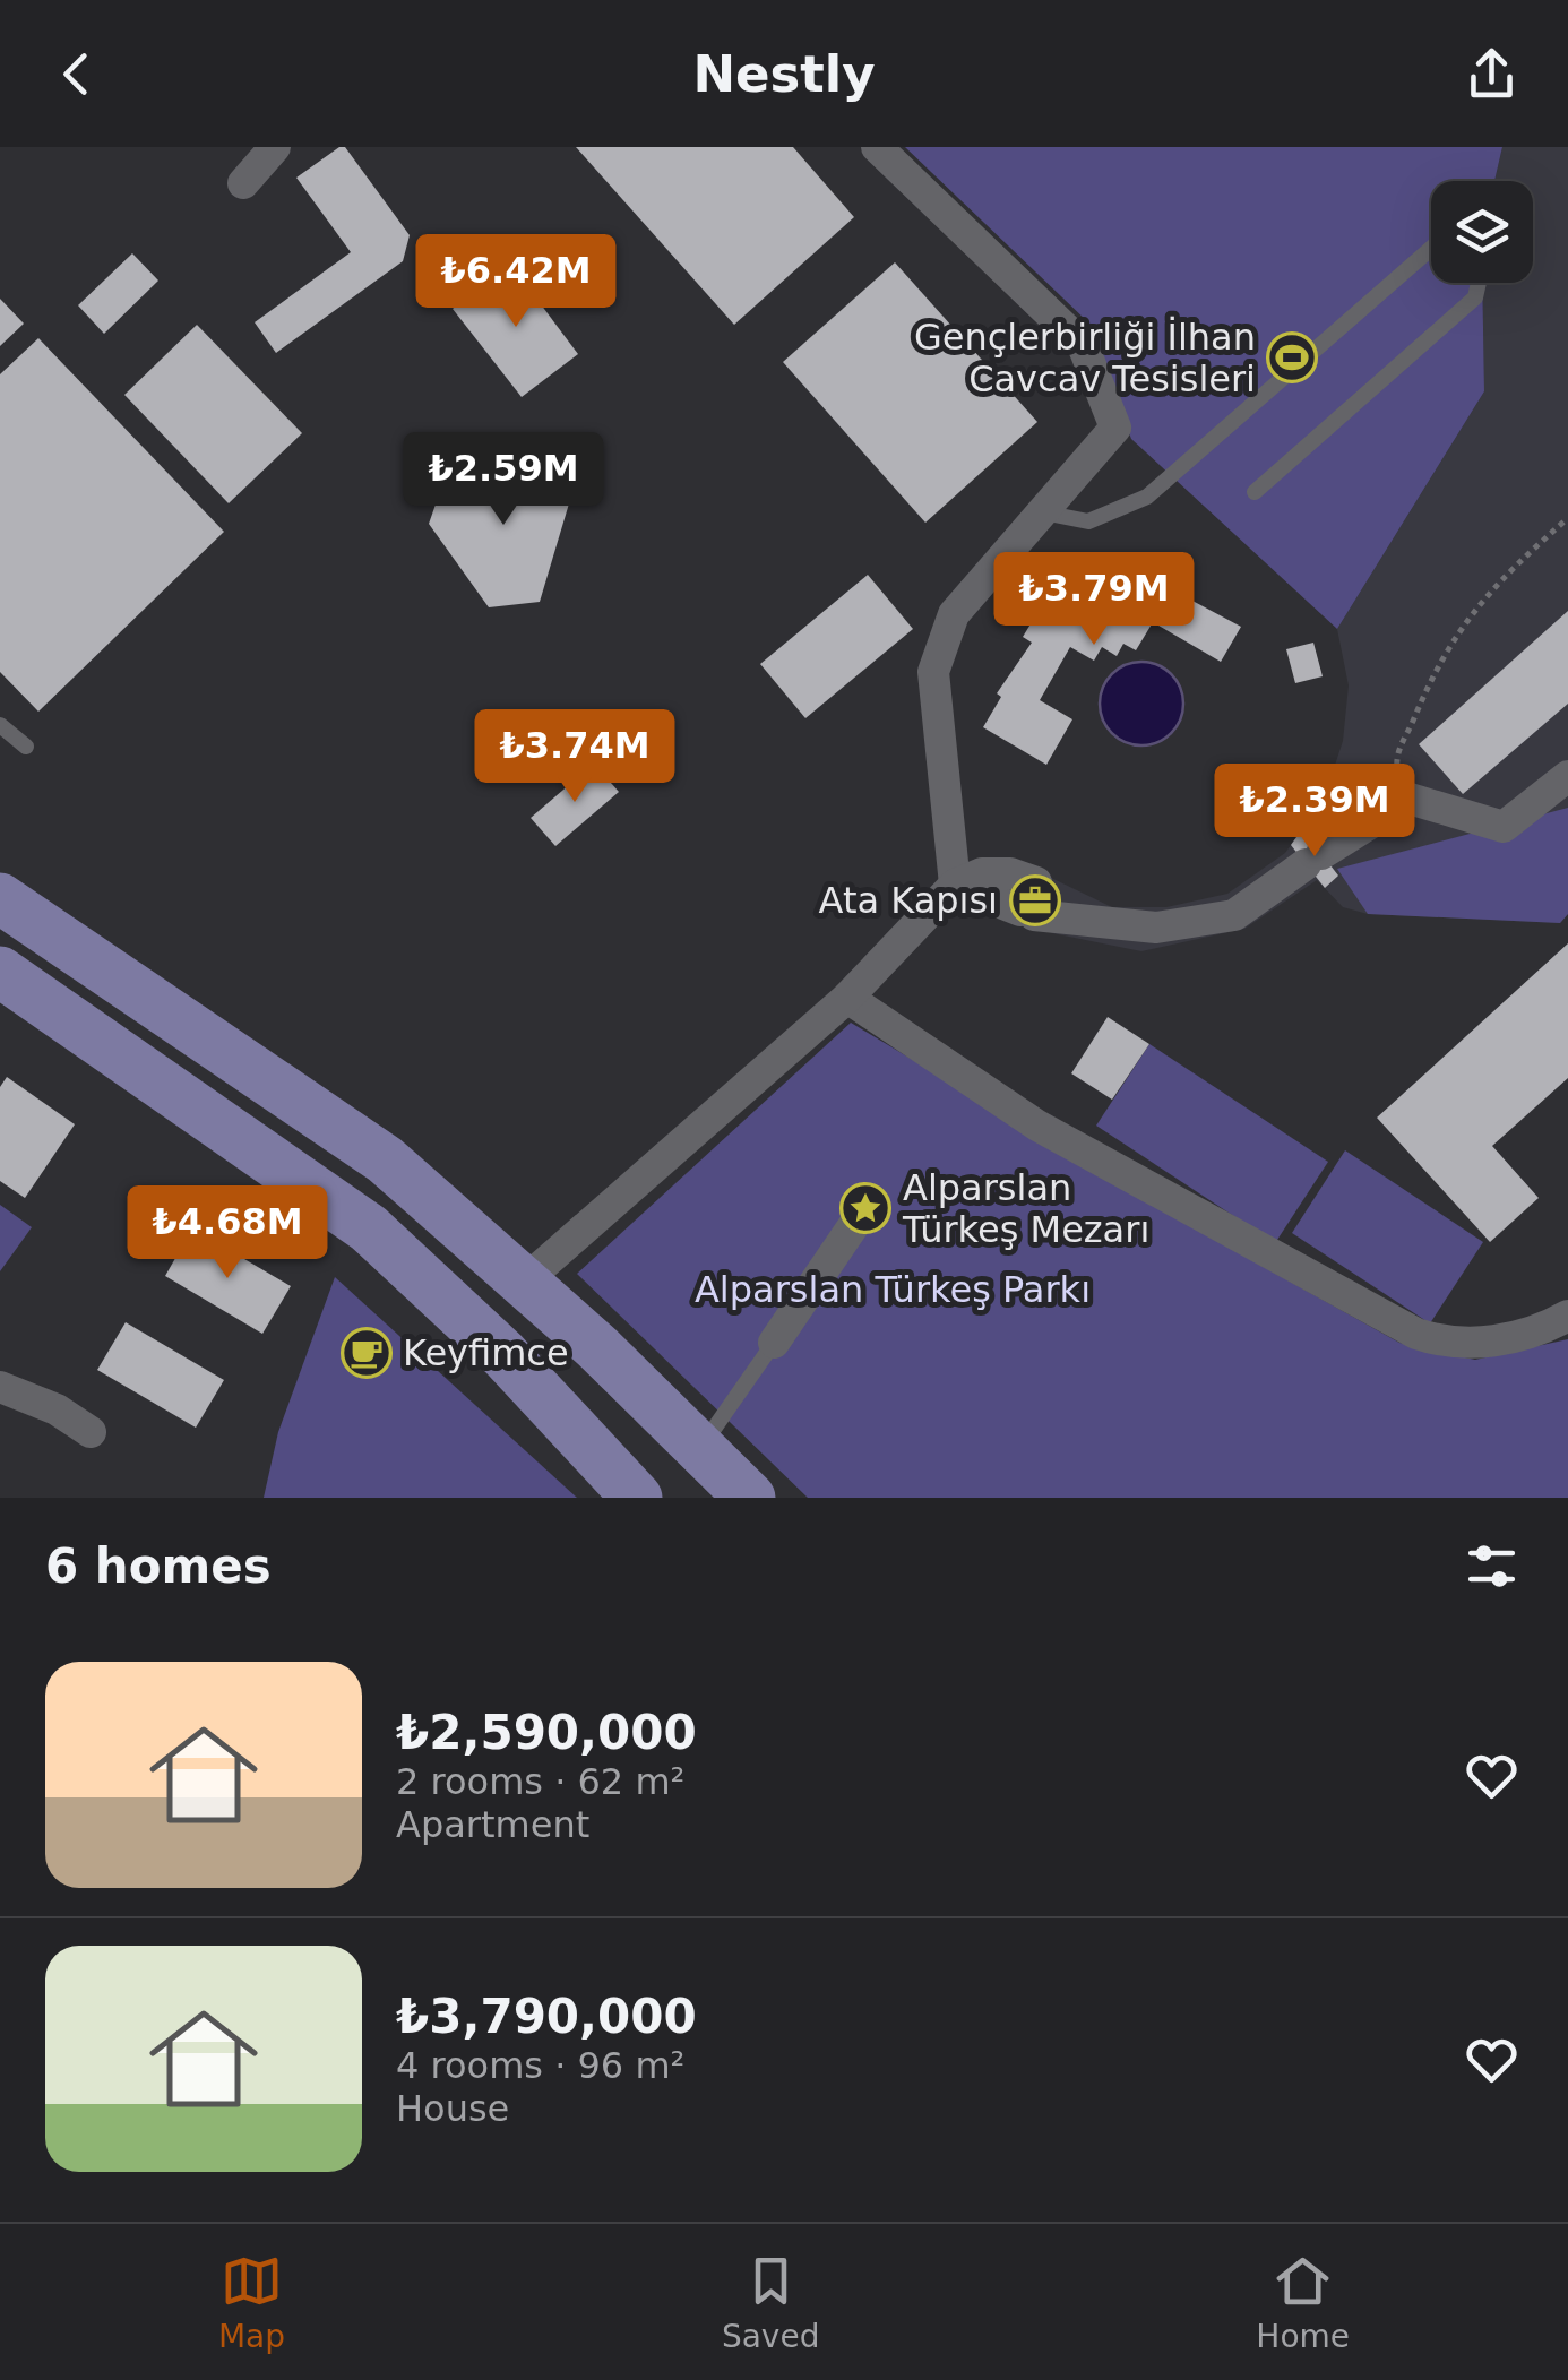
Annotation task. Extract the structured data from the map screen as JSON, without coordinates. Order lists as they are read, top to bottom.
{
  "parks": ["Alparslan Türkeş Parkı"],
  "places": {
    "sports": ["Gençlerbirliği İlhan Cavcav Tesisleri"],
    "office": ["Ata Kapısı"],
    "place": ["Alparslan Türkeş Mezarı"],
    "cafe": ["Keyfimce"]
  },
  "page": {
    "header": "Nestly",
    "price": [
      "₺6.42M",
      "₺2.59M",
      "₺3.79M",
      "₺3.74M",
      "₺2.39M",
      "₺4.68M"
    ],
    "heading": "6 homes",
    "list": [
      {
        "name": "₺2,590,000",
        "note": "2 rooms · 62 m² · Apartment"
      },
      {
        "name": "₺3,790,000",
        "note": "4 rooms · 96 m² · House"
      }
    ],
    "tabs": ["Map", "Saved", "Home"]
  }
}
